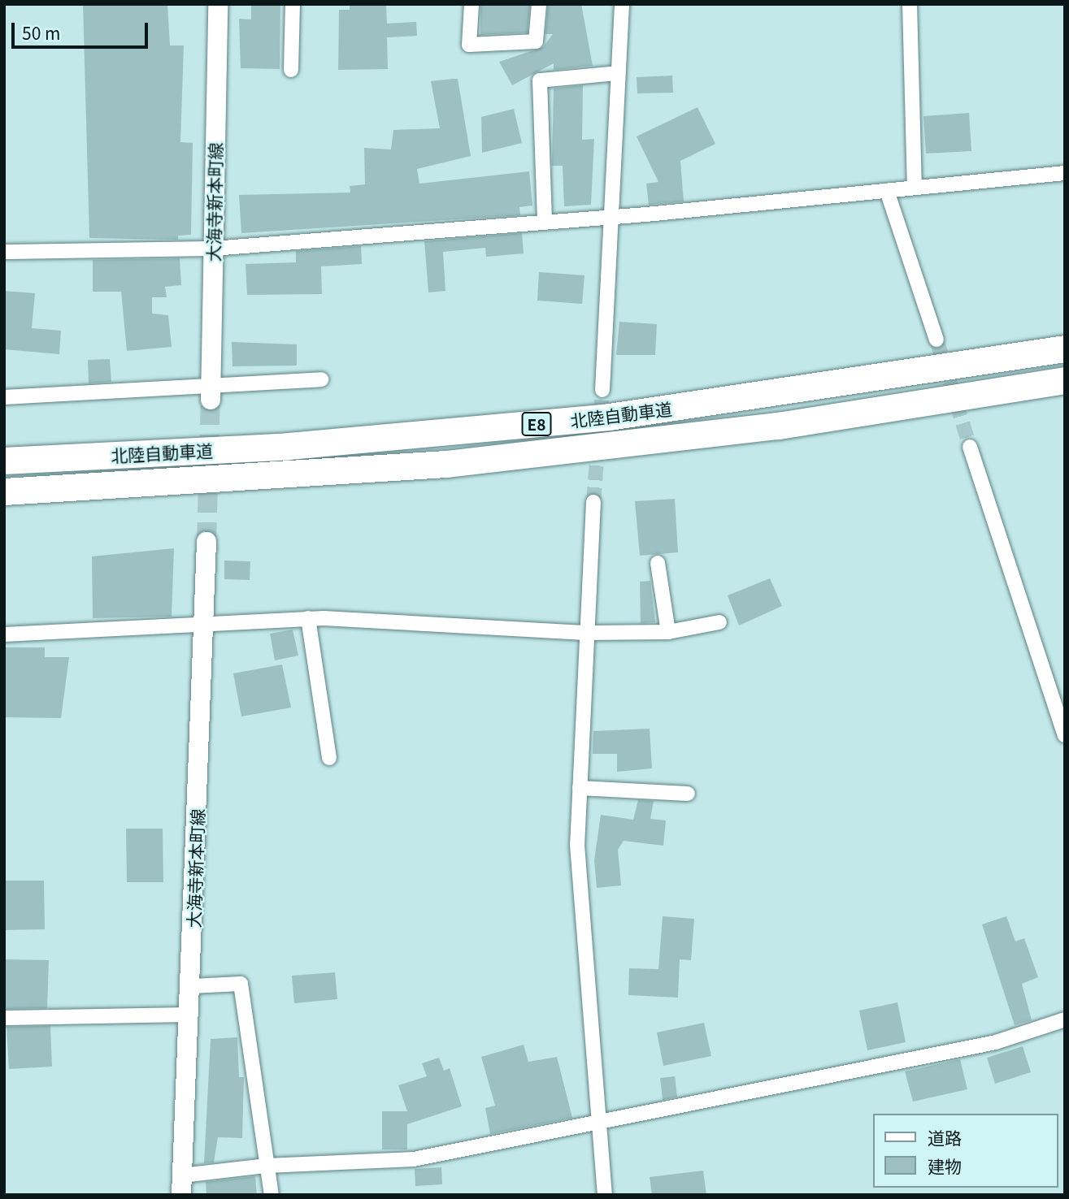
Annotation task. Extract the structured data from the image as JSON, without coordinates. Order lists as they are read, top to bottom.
{
  "streets": {
    "highway": ["北陸自動車道", "E8"],
    "main road": ["大海寺新本町線"]
  },
  "legend": ["道路", "建物"],
  "scale_bar": "50 m"
}
